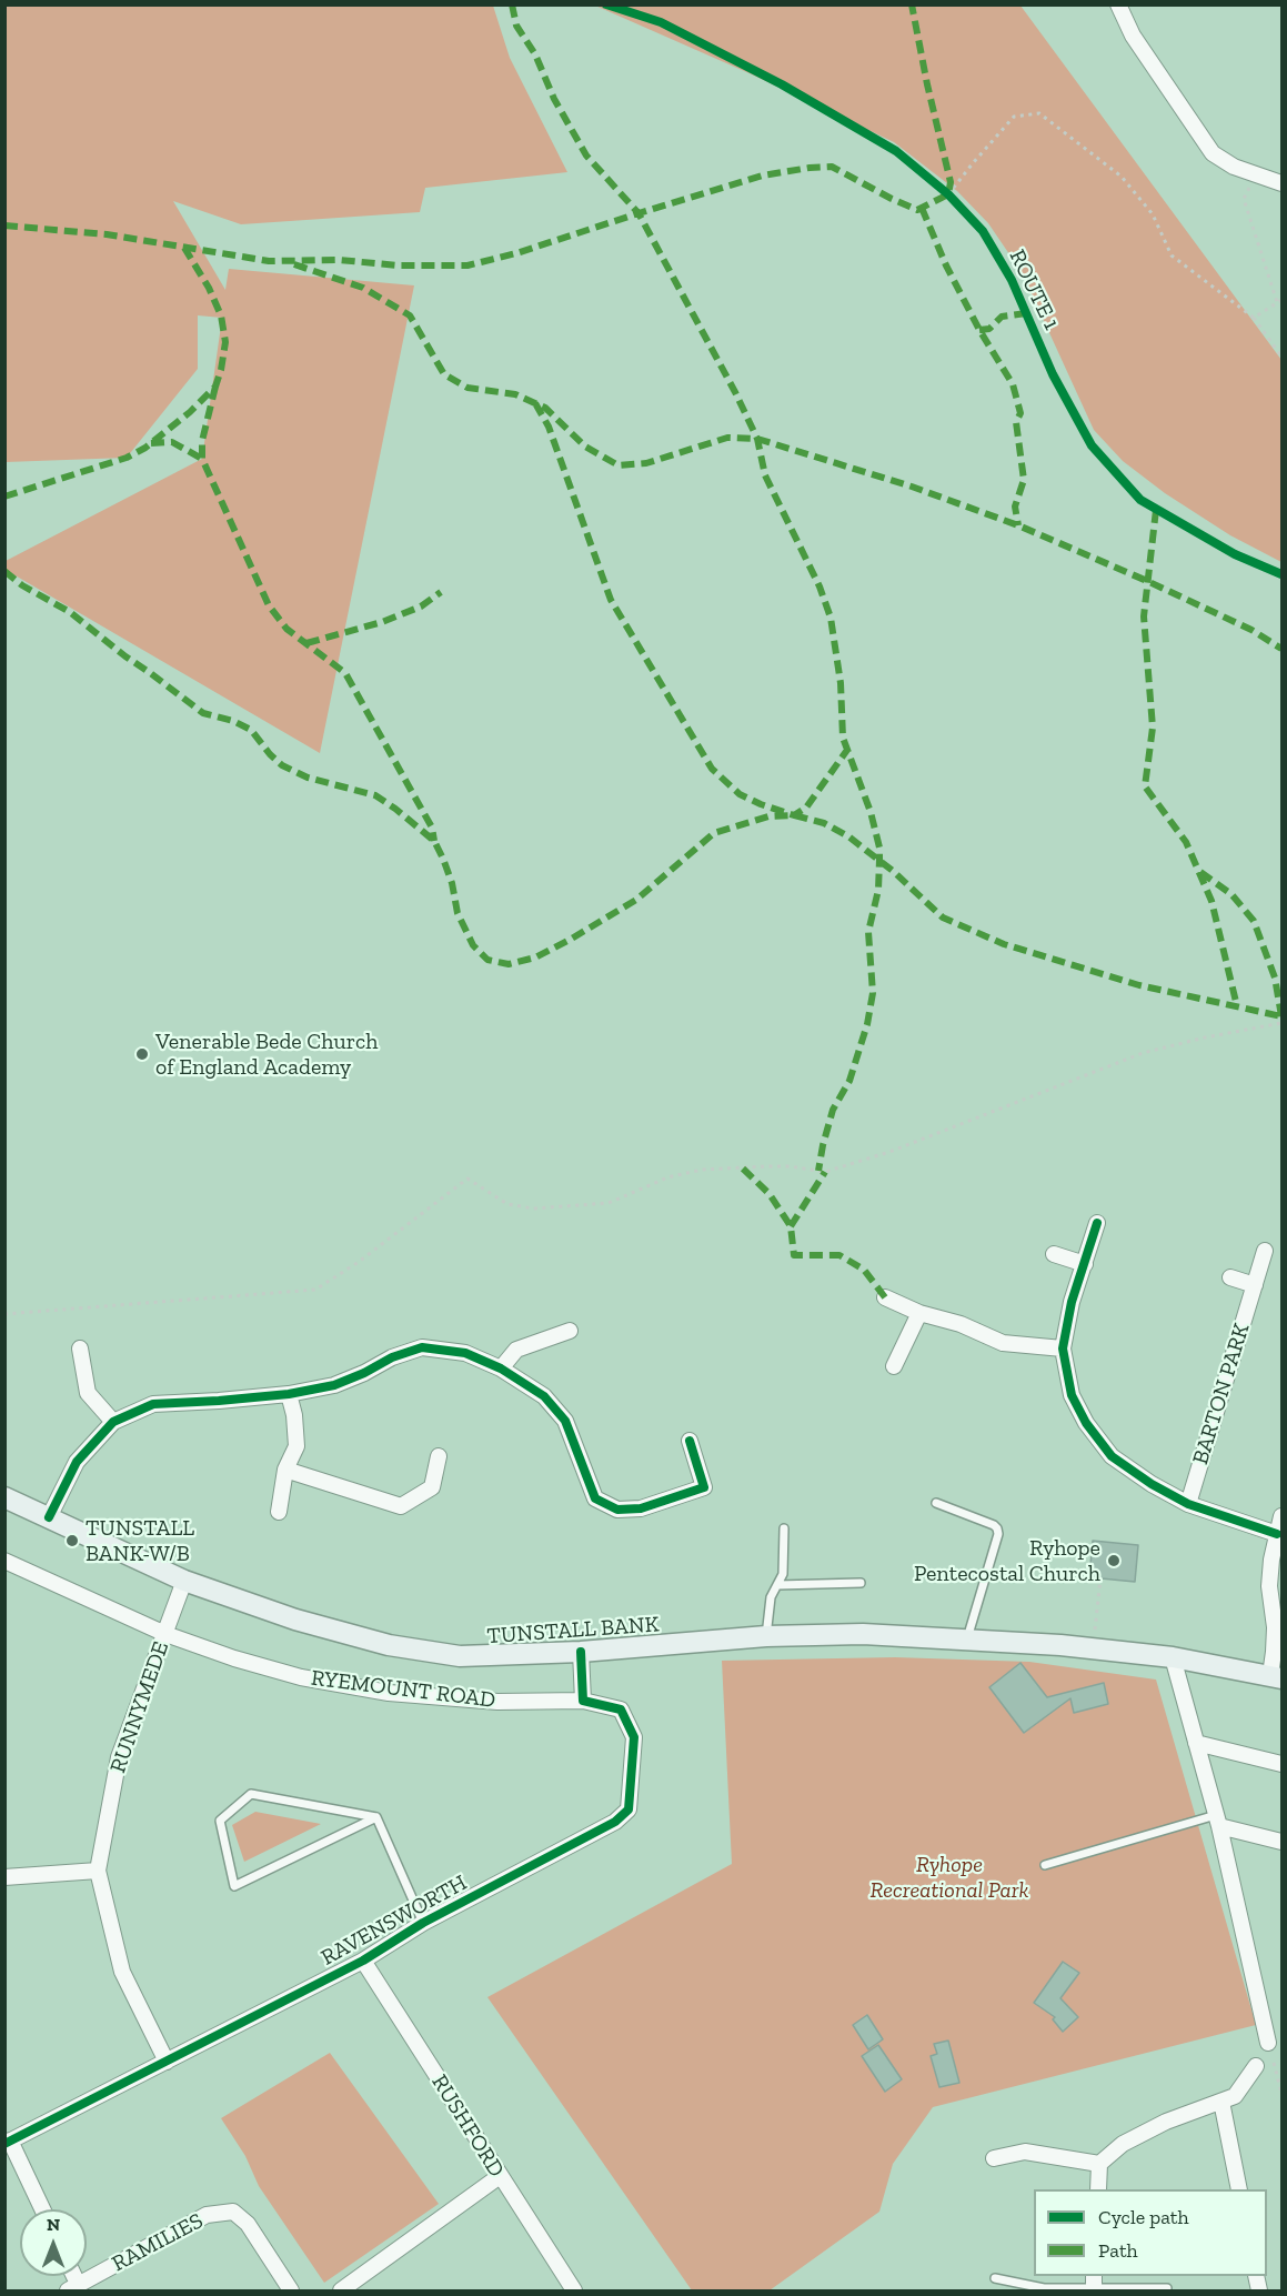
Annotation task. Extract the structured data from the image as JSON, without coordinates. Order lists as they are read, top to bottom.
{
  "streets": {
    "main road": ["TUNSTALL BANK"],
    "street": [
      "BARTON PARK",
      "RYEMOUNT ROAD",
      "RUNNYMEDE",
      "RAVENSWORTH",
      "RUSHFORD",
      "RAMILIES"
    ],
    "cycle path": ["ROUTE 1"]
  },
  "crossings": [
    ["TUNSTALL BANK", "RUNNYMEDE"],
    ["RYEMOUNT ROAD", "RUNNYMEDE"],
    ["RYEMOUNT ROAD", "RAVENSWORTH"],
    ["RUNNYMEDE", "RAVENSWORTH"],
    ["RAVENSWORTH", "RUSHFORD"]
  ],
  "parks": ["Ryhope Recreational Park"],
  "places": ["Venerable Bede Church of England Academy", "TUNSTALL BANK-W/B", "Ryhope Pentecostal Church"],
  "legend": ["Cycle path", "Path"],
  "north": "top"
}
